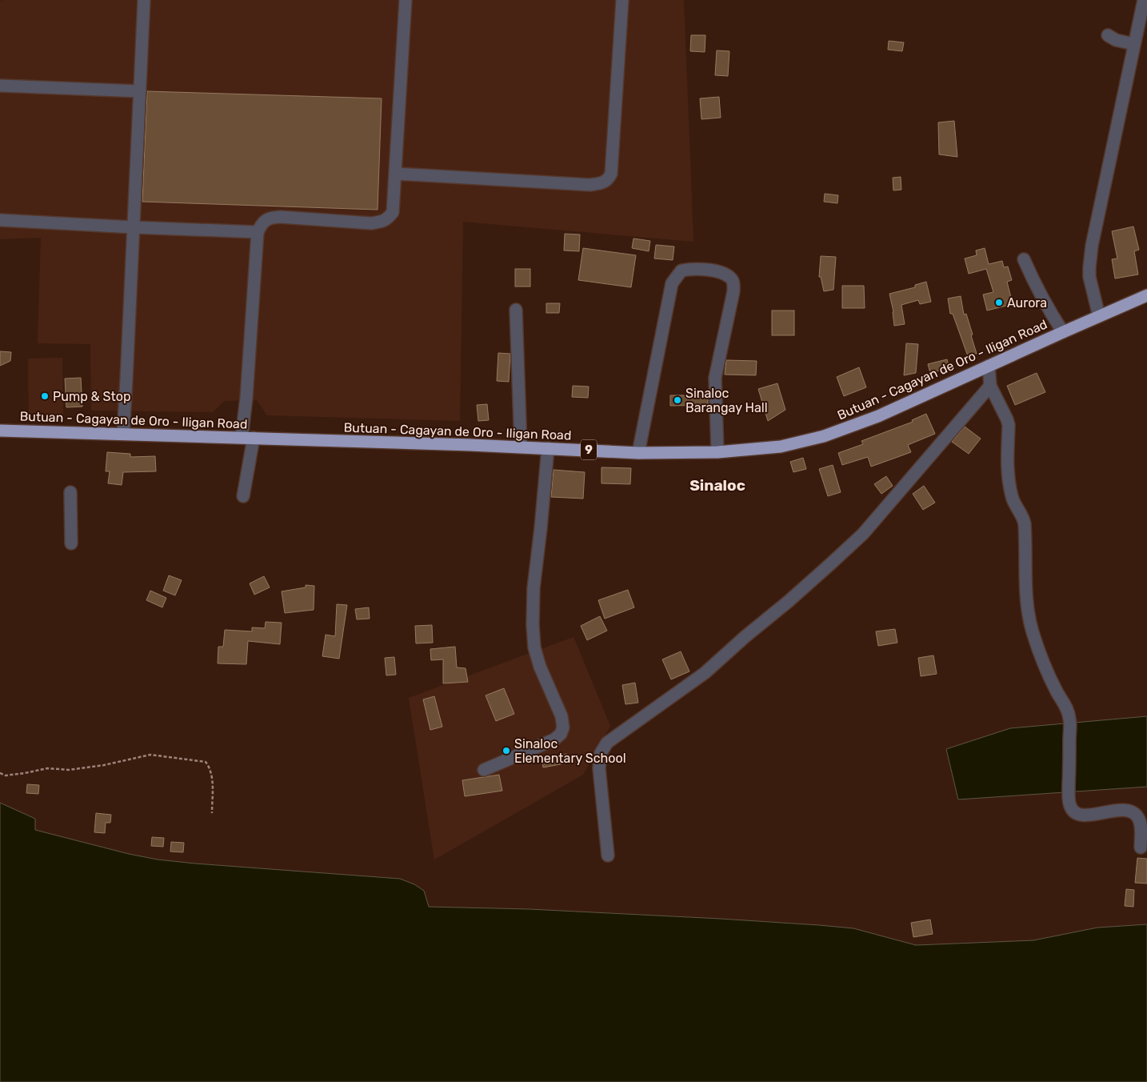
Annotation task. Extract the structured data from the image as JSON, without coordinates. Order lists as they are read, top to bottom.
{
  "streets": {
    "highway": ["Butuan - Cagayan de Oro - Iligan Road", "9"]
  },
  "districts": ["Sinaloc"],
  "places": [
    "Aurora",
    "Pump & Stop",
    "Sinaloc Barangay Hall",
    "Sinaloc Elementary School"
  ]
}
